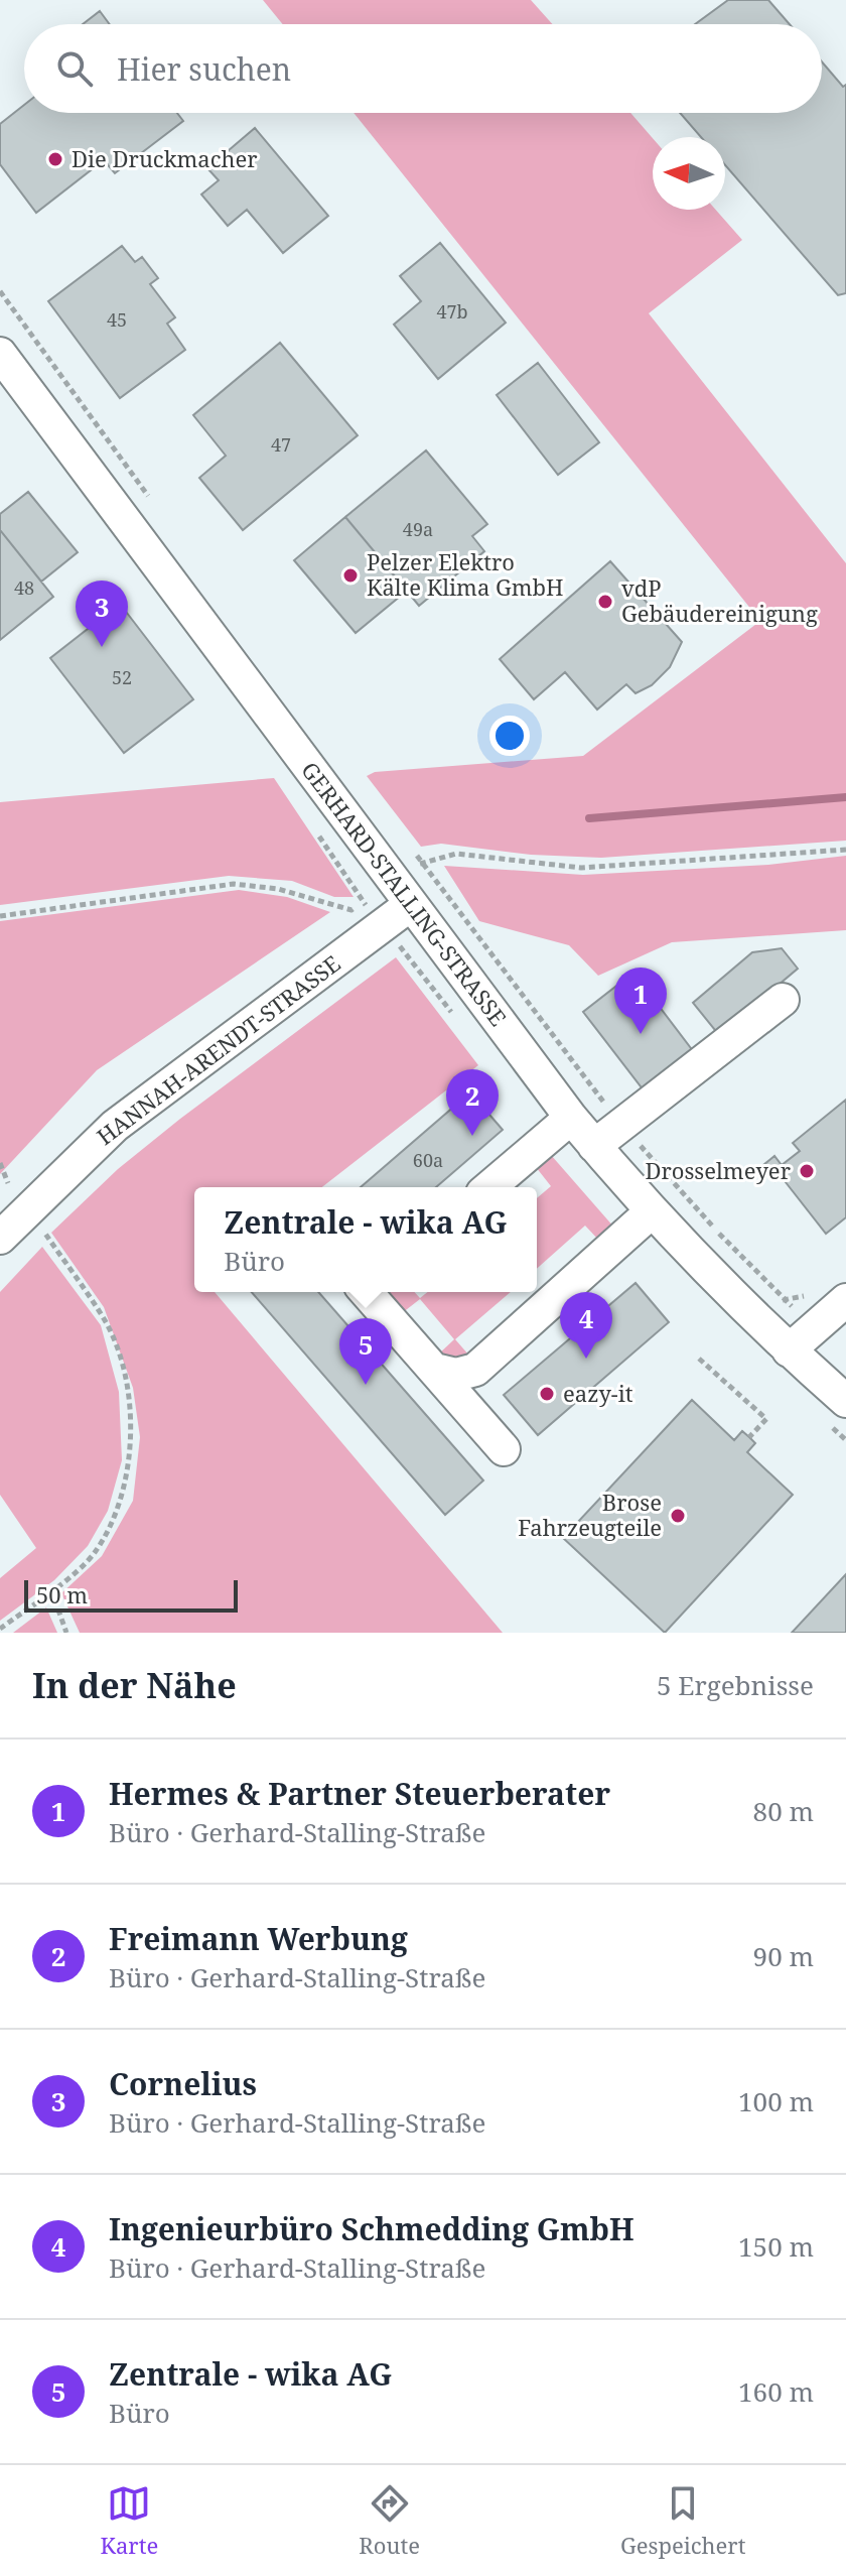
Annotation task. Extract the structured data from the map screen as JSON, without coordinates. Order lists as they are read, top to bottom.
{
  "streets": {
    "street": ["GERHARD-STALLING-STRASSE", "HANNAH-ARENDT-STRASSE"]
  },
  "crossings": [
    ["GERHARD-STALLING-STRASSE", "HANNAH-ARENDT-STRASSE"]
  ],
  "places": [
    "Die Druckmacher",
    "Pelzer Elektro Kälte Klima GmbH",
    "vdP Gebäudereinigung",
    "Drosselmeyer",
    "eazy-it",
    "Brose Fahrzeugteile"
  ],
  "house_numbers": [
    "47b",
    "45",
    "47",
    "49a",
    "48",
    "52",
    "60a"
  ],
  "scale_bar": "50 m",
  "north": "left",
  "page": {
    "search": "Hier suchen",
    "pins": [
      "3",
      "1",
      "2",
      "4",
      "5"
    ],
    "popup": ["Zentrale - wika AG", "Büro"],
    "scale": "50 m",
    "heading": ["In der Nähe", "5 Ergebnisse"],
    "list": [
      {
        "mark": "1",
        "name": "Hermes & Partner Steuerberater",
        "note": "Büro · Gerhard-Stalling-Straße",
        "value": "80 m"
      },
      {
        "mark": "2",
        "name": "Freimann Werbung",
        "note": "Büro · Gerhard-Stalling-Straße",
        "value": "90 m"
      },
      {
        "mark": "3",
        "name": "Cornelius",
        "note": "Büro · Gerhard-Stalling-Straße",
        "value": "100 m"
      },
      {
        "mark": "4",
        "name": "Ingenieurbüro Schmedding GmbH",
        "note": "Büro · Gerhard-Stalling-Straße",
        "value": "150 m"
      },
      {
        "mark": "5",
        "name": "Zentrale - wika AG",
        "note": "Büro",
        "value": "160 m"
      }
    ],
    "nav": ["Karte", "Route", "Gespeichert"]
  }
}
